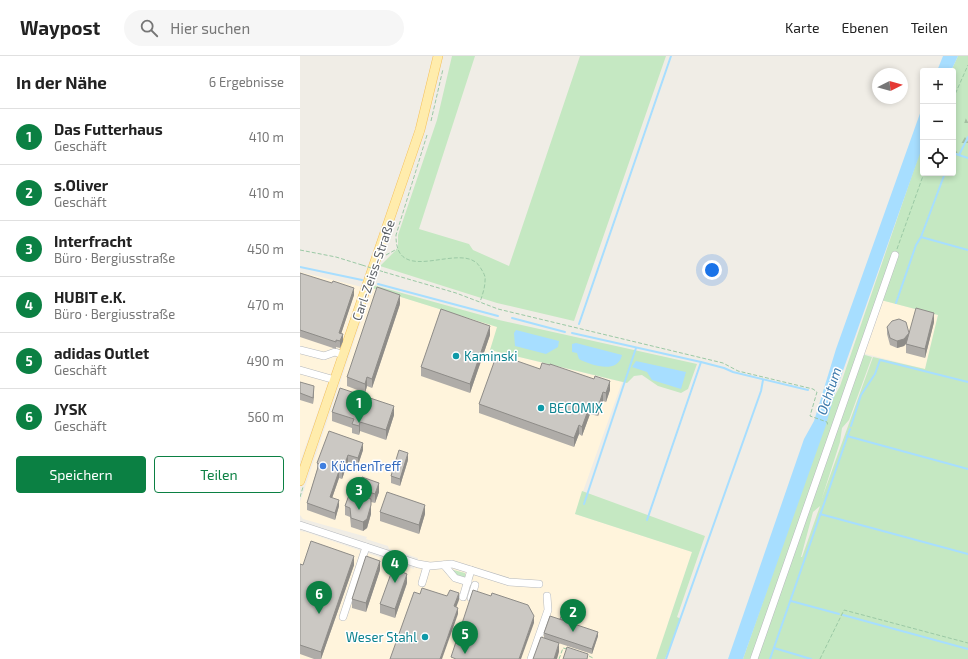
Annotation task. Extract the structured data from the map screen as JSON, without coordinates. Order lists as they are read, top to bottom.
{
  "streets": {
    "main road": ["Carl-Zeiss-Straße"]
  },
  "water": ["Ochtum"],
  "places": [
    "Kaminski",
    "BECOMIX",
    "KüchenTreff",
    "Weser Stahl"
  ],
  "north": "right",
  "page": {
    "header": "Waypost",
    "search": "Hier suchen",
    "nav": ["Karte", "Ebenen", "Teilen"],
    "heading": ["In der Nähe", "6 Ergebnisse"],
    "map_buttons": ["+", "−"],
    "list": [
      {
        "mark": "1",
        "name": "Das Futterhaus",
        "note": "Geschäft",
        "value": "410 m"
      },
      {
        "mark": "2",
        "name": "s.Oliver",
        "note": "Geschäft",
        "value": "410 m"
      },
      {
        "mark": "3",
        "name": "Interfracht",
        "note": "Büro · Bergiusstraße",
        "value": "450 m"
      },
      {
        "mark": "4",
        "name": "HUBIT e.K.",
        "note": "Büro · Bergiusstraße",
        "value": "470 m"
      },
      {
        "mark": "5",
        "name": "adidas Outlet",
        "note": "Geschäft",
        "value": "490 m"
      },
      {
        "mark": "6",
        "name": "JYSK",
        "note": "Geschäft",
        "value": "560 m"
      }
    ],
    "pins": [
      "1",
      "3",
      "4",
      "6",
      "2",
      "5"
    ],
    "buttons": ["Speichern", "Teilen"]
  }
}
